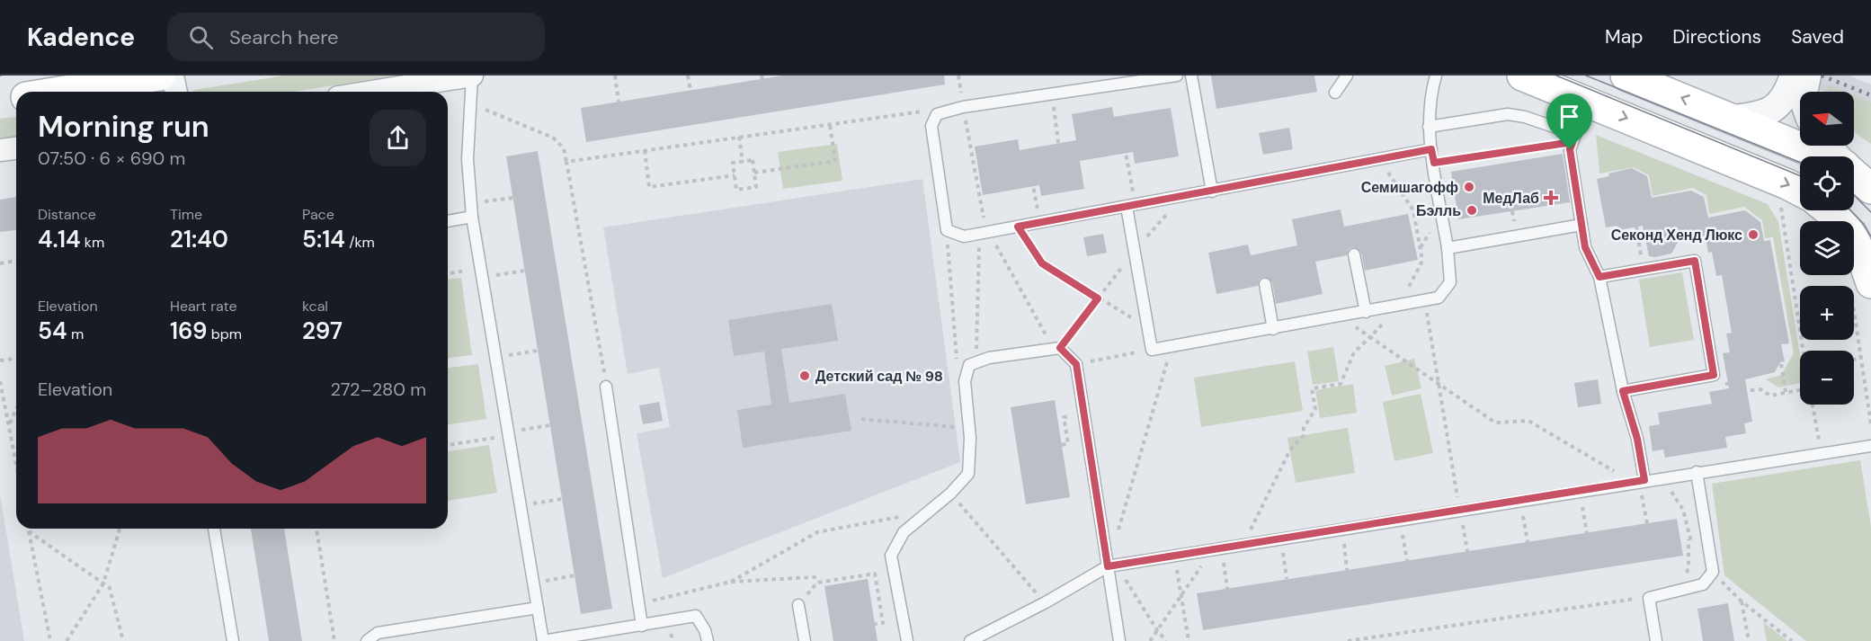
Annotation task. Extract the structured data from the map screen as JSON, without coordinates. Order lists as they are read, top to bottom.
{
  "places": {
    "other": [
      "Семишагофф",
      "Бэлль",
      "Секонд Хенд Люкс",
      "Детский сад № 98"
    ],
    "health": ["МедЛаб"]
  },
  "north": "left",
  "page": {
    "header": "Kadence",
    "search": "Search here",
    "nav": ["Map", "Directions", "Saved"],
    "map_buttons": ["+", "−"],
    "heading": ["Morning run", "07:50 · 6 × 690 m"],
    "stats": [
      ["Distance", "4.14 km"],
      ["Time", "21:40"],
      ["Pace", "5:14 /km"],
      ["Elevation", "54 m"],
      ["Heart rate", "169 bpm"],
      ["kcal", "297"]
    ],
    "chart": ["Elevation", "272–280 m"]
  }
}
